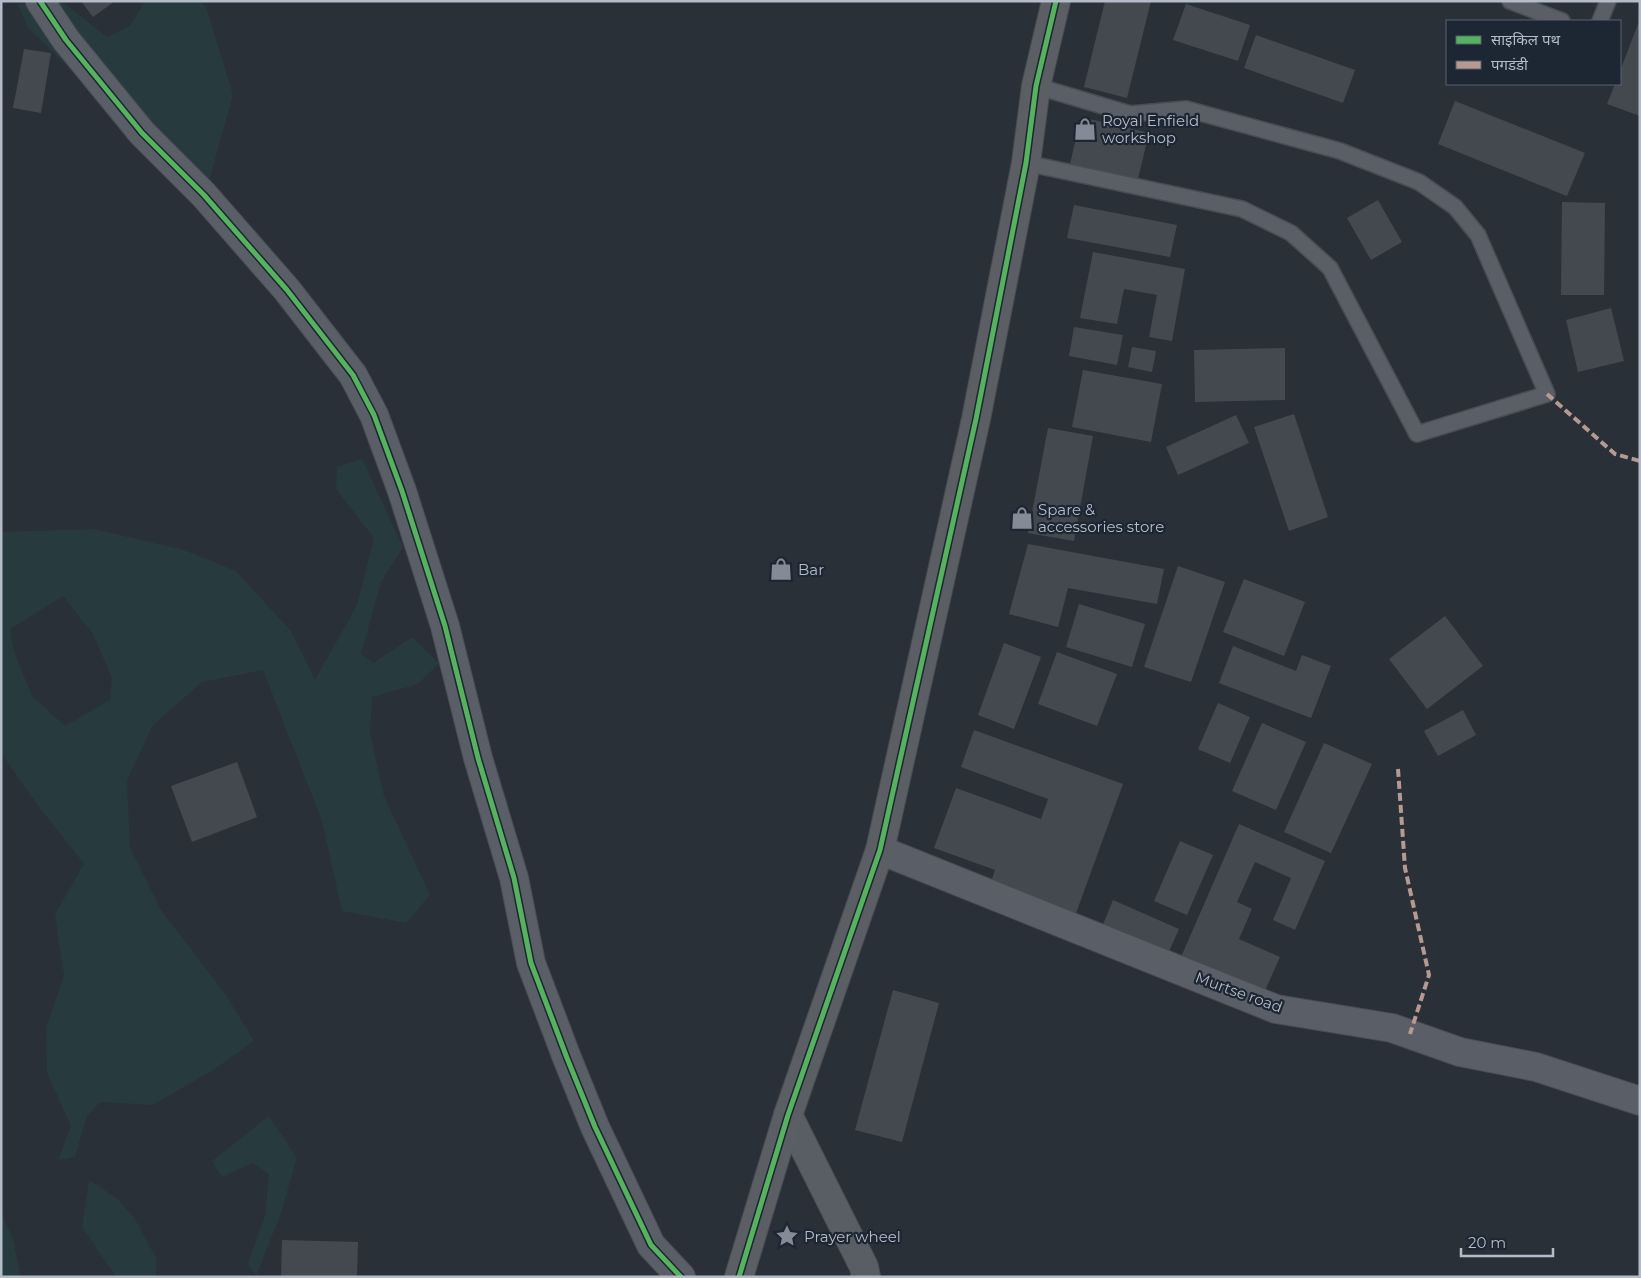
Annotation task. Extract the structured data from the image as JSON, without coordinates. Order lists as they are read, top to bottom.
{
  "streets": {
    "street": ["Murtse road"]
  },
  "places": {
    "shop": ["Royal Enfield workshop", "Spare & accessories store", "Bar"],
    "place": ["Prayer wheel"]
  },
  "legend": ["साइकिल पथ", "पगडंडी"],
  "scale_bar": "20 m"
}
